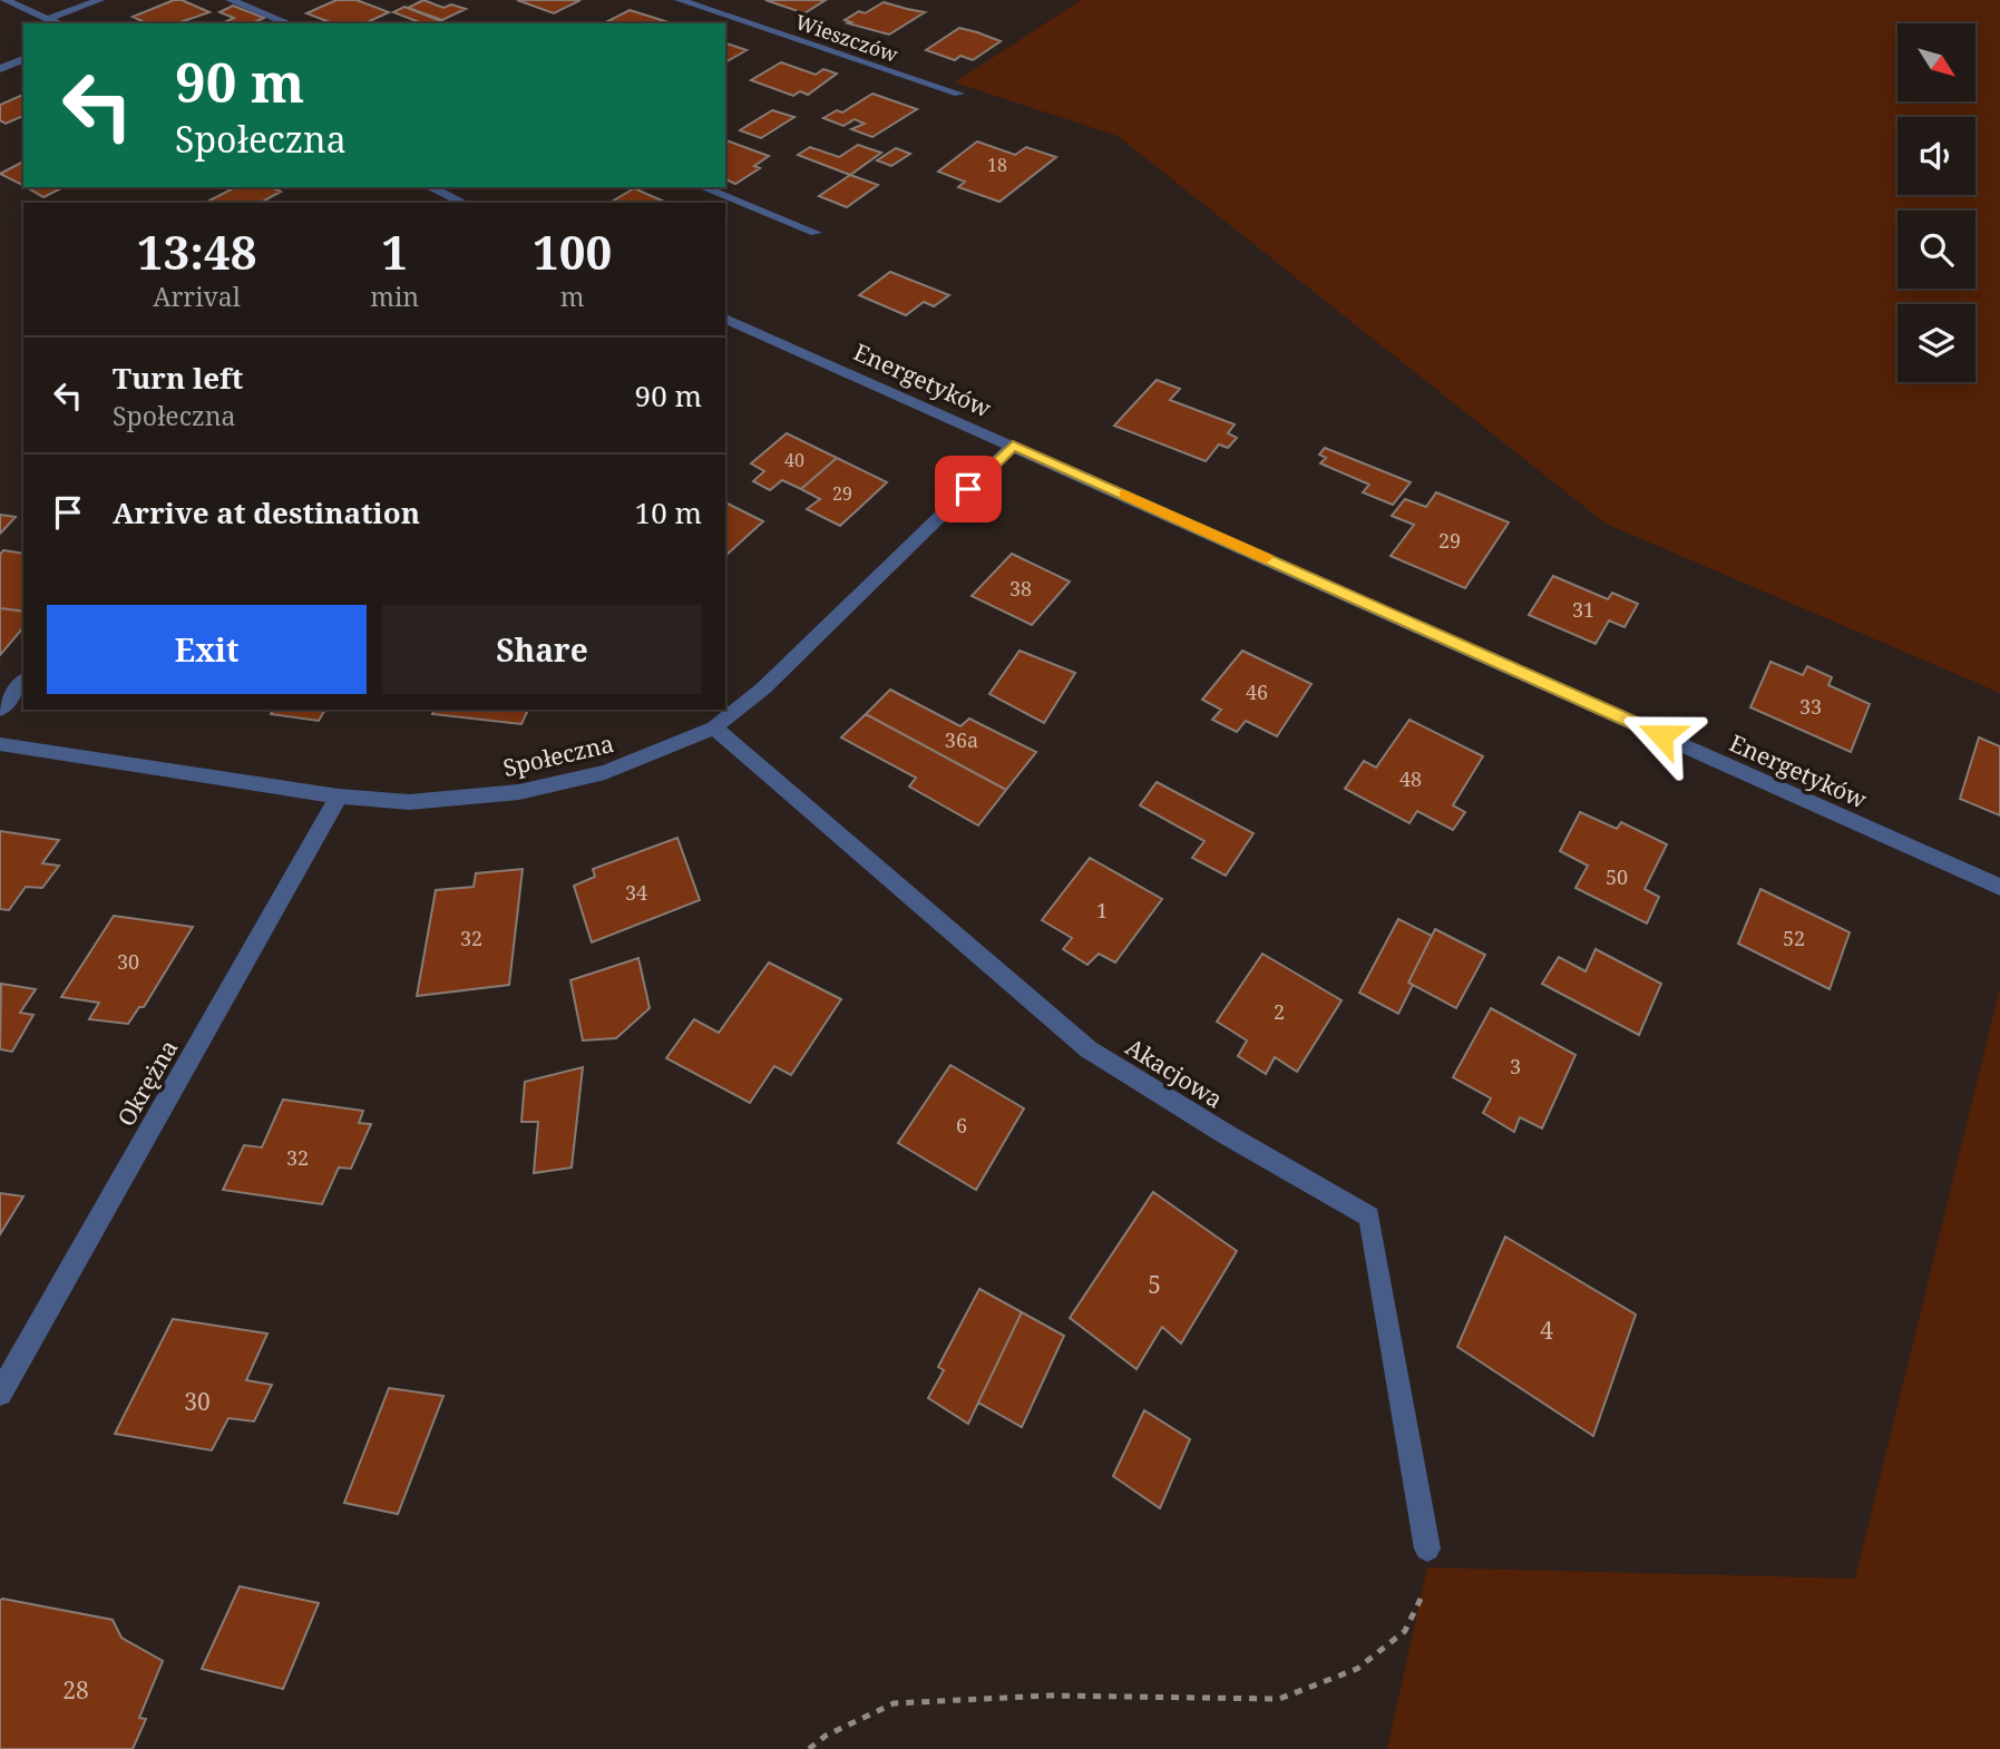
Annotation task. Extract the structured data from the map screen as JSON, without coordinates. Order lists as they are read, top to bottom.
{
  "streets": {
    "street": [
      "Wieszczów",
      "Energetyków",
      "Społeczna",
      "Akacjowa",
      "Okrężna"
    ]
  },
  "crossings": [
    ["Energetyków", "Społeczna"],
    ["Społeczna", "Akacjowa"],
    ["Społeczna", "Okrężna"]
  ],
  "house_numbers": [
    "18",
    "40",
    "29",
    "29",
    "38",
    "31",
    "46",
    "33",
    "36a",
    "48",
    "50",
    "34",
    "1",
    "32",
    "52",
    "30",
    "2",
    "3",
    "6",
    "32",
    "5",
    "4",
    "30",
    "28"
  ],
  "north": "bottom right",
  "page": {
    "turn": ["90 m", "Społeczna"],
    "eta": [
      "13:48",
      "Arrival",
      "1",
      "min",
      "100",
      "m"
    ],
    "list": [
      {
        "name": "Turn left",
        "note": "Społeczna",
        "value": "90 m"
      },
      {
        "name": "Arrive at destination",
        "value": "10 m"
      }
    ],
    "buttons": ["Exit", "Share"]
  }
}
